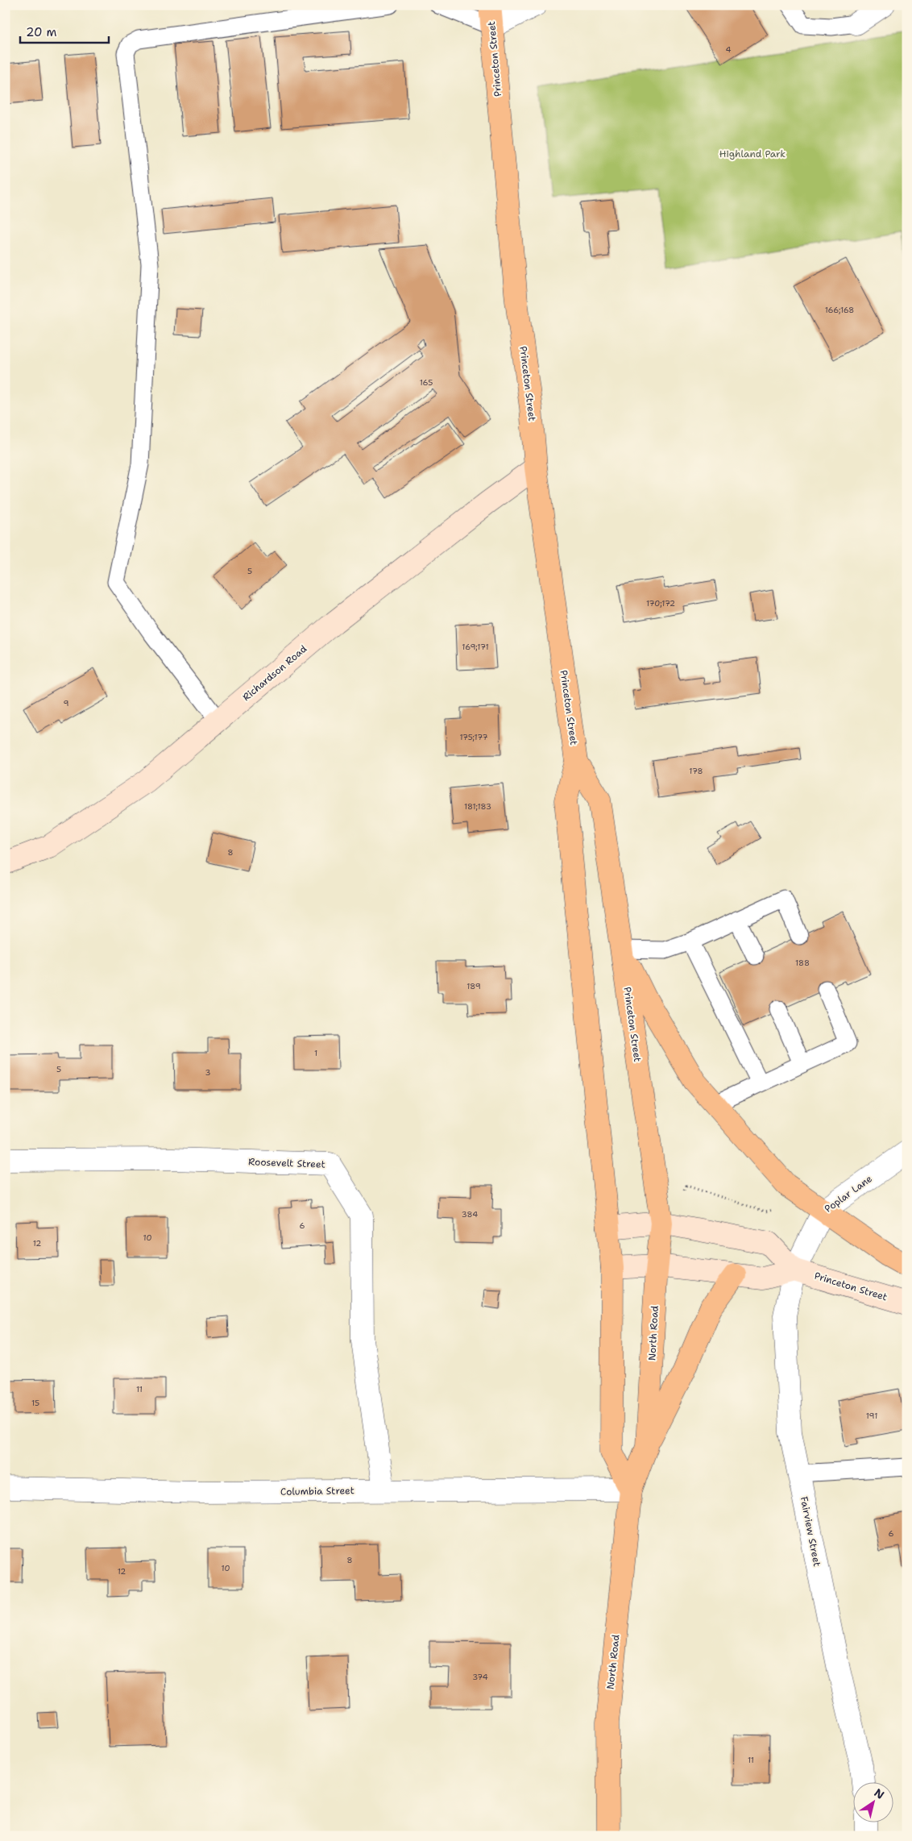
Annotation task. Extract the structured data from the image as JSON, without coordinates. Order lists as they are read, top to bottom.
{
  "streets": {
    "main road": ["Princeton Street", "North Road"],
    "street": [
      "Richardson Road",
      "Roosevelt Street",
      "Poplar Lane",
      "Columbia Street",
      "Fairview Street"
    ]
  },
  "crossings": [
    ["Princeton Street", "Richardson Road"],
    ["Princeton Street", "Poplar Lane"],
    ["Princeton Street", "North Road"],
    ["Princeton Street", "Fairview Street"],
    ["Roosevelt Street", "Columbia Street"],
    ["Poplar Lane", "Fairview Street"],
    ["North Road", "Columbia Street"]
  ],
  "parks": ["Highland Park"],
  "house_numbers": [
    "4",
    "166;168",
    "165",
    "5",
    "170;172",
    "169;171",
    "9",
    "175;177",
    "178",
    "181;183",
    "8",
    "188",
    "189",
    "1",
    "5",
    "3",
    "384",
    "6",
    "10",
    "12",
    "11",
    "15",
    "191",
    "6",
    "8",
    "10",
    "12",
    "374",
    "11"
  ],
  "scale_bar": "20 m",
  "north": "top right"
}
